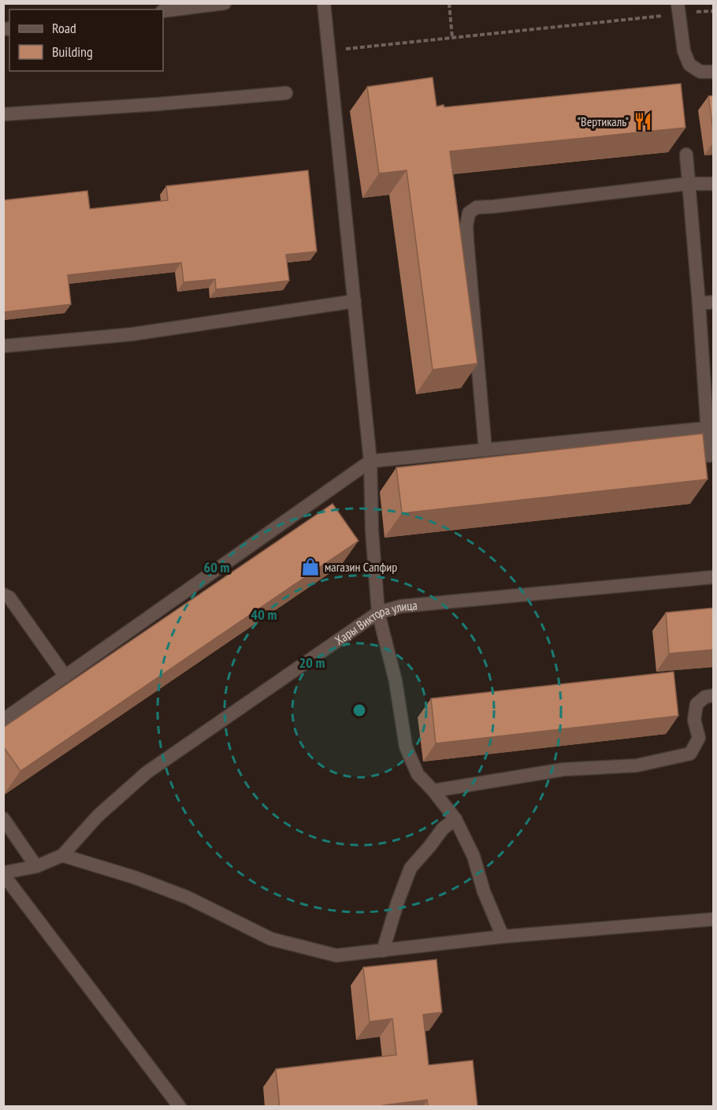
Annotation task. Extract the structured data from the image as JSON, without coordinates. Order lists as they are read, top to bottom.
{
  "streets": {
    "street": ["Хары Виктора улица"]
  },
  "places": {
    "restaurant": ["\"Вертикаль\""],
    "shop": ["магазин Сапфир"]
  },
  "legend": ["Road", "Building"],
  "rings": ["60 m", "40 m", "20 m"]
}
